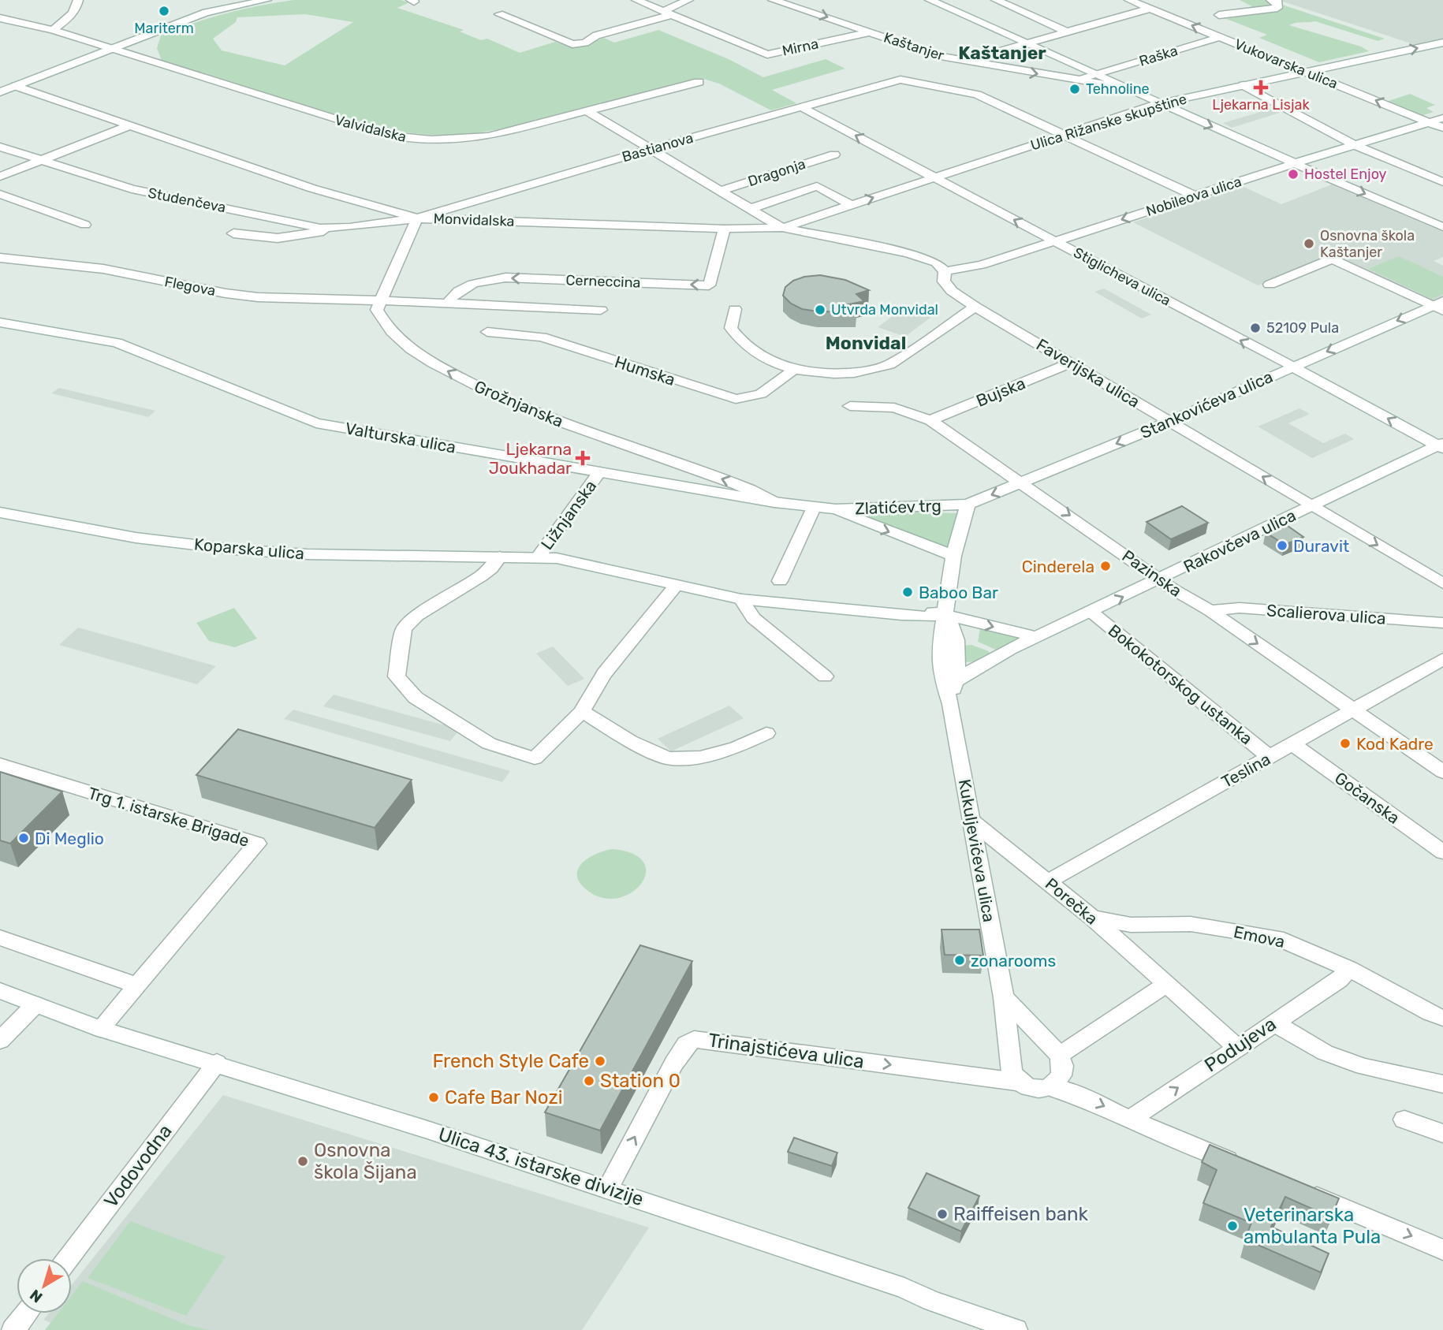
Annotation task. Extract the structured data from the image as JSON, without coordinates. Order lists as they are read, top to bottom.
{
  "streets": {
    "street": [
      "Kaštanjer",
      "Mirna",
      "Raška",
      "Vukovarska ulica",
      "Ulica Rižanske skupštine",
      "Valvidalska",
      "Bastianova",
      "Dragonja",
      "Nobileova ulica",
      "Studenčeva",
      "Monvidalska",
      "Stiglicheva ulica",
      "Cerneccina",
      "Flegova",
      "Humska",
      "Faverijska ulica",
      "Bujska",
      "Grožnjanska",
      "Stankovićeva ulica",
      "Valturska ulica",
      "Zlatićev trg",
      "Ližnjanska",
      "Rakovčeva ulica",
      "Koparska ulica",
      "Pazinska",
      "Scalierova ulica",
      "Bokokotorskog ustanka",
      "Teslina",
      "Gočanska",
      "Trg 1. istarske Brigade",
      "Kukuljevićeva ulica",
      "Porečka",
      "Emova",
      "Podujeva",
      "Trinajstićeva ulica",
      "Vodovodna",
      "Ulica 43. istarske divizije"
    ]
  },
  "crossings": [
    ["Kaštanjer", "Mirna"],
    ["Kaštanjer", "Raška"],
    ["Raška", "Vukovarska ulica"],
    ["Vukovarska ulica", "Ulica Rižanske skupštine"],
    ["Vukovarska ulica", "Nobileova ulica"],
    ["Ulica Rižanske skupštine", "Bastianova"],
    ["Ulica Rižanske skupštine", "Dragonja"],
    ["Ulica Rižanske skupštine", "Monvidalska"],
    ["Ulica Rižanske skupštine", "Stiglicheva ulica"],
    ["Valvidalska", "Dragonja"],
    ["Bastianova", "Dragonja"],
    ["Bastianova", "Studenčeva"],
    ["Bastianova", "Monvidalska"],
    ["Bastianova", "Stiglicheva ulica"],
    ["Dragonja", "Monvidalska"],
    ["Nobileova ulica", "Monvidalska"],
    ["Nobileova ulica", "Stiglicheva ulica"],
    ["Nobileova ulica", "Faverijska ulica"],
    ["Studenčeva", "Monvidalska"],
    ["Monvidalska", "Cerneccina"],
    ["Monvidalska", "Faverijska ulica"],
    ["Stiglicheva ulica", "Stankovićeva ulica"],
    ["Stiglicheva ulica", "Rakovčeva ulica"],
    ["Cerneccina", "Flegova"],
    ["Cerneccina", "Grožnjanska"],
    ["Flegova", "Grožnjanska"],
    ["Faverijska ulica", "Bujska"],
    ["Faverijska ulica", "Stankovićeva ulica"],
    ["Faverijska ulica", "Rakovčeva ulica"],
    ["Bujska", "Pazinska"],
    ["Grožnjanska", "Valturska ulica"],
    ["Stankovićeva ulica", "Zlatićev trg"],
    ["Stankovićeva ulica", "Pazinska"],
    ["Valturska ulica", "Zlatićev trg"],
    ["Valturska ulica", "Ližnjanska"],
    ["Zlatićev trg", "Koparska ulica"],
    ["Zlatićev trg", "Kukuljevićeva ulica"],
    ["Ližnjanska", "Koparska ulica"],
    ["Rakovčeva ulica", "Pazinska"],
    ["Rakovčeva ulica", "Bokokotorskog ustanka"],
    ["Rakovčeva ulica", "Kukuljevićeva ulica"],
    ["Koparska ulica", "Kukuljevićeva ulica"],
    ["Pazinska", "Scalierova ulica"],
    ["Pazinska", "Teslina"],
    ["Bokokotorskog ustanka", "Teslina"],
    ["Teslina", "Gočanska"],
    ["Teslina", "Porečka"],
    ["Trg 1. istarske Brigade", "Ulica 43. istarske divizije"],
    ["Kukuljevićeva ulica", "Porečka"],
    ["Kukuljevićeva ulica", "Trinajstićeva ulica"],
    ["Porečka", "Emova"],
    ["Porečka", "Podujeva"],
    ["Emova", "Podujeva"],
    ["Trinajstićeva ulica", "Ulica 43. istarske divizije"],
    ["Vodovodna", "Ulica 43. istarske divizije"]
  ],
  "one_way": [
    "Stiglicheva ulica",
    "Grožnjanska",
    "Stankovićeva ulica",
    "Pazinska",
    "Trinajstićeva ulica"
  ],
  "districts": ["Kaštanjer", "Monvidal"],
  "places": {
    "other": [
      "Mariterm",
      "Tehnoline",
      "Hostel Enjoy",
      "Osnovna škola Kaštanjer",
      "Utvrda Monvidal",
      "52109 Pula",
      "Duravit",
      "Cinderela",
      "Baboo Bar",
      "Kod Kadre",
      "Di Meglio",
      "zonarooms",
      "French Style Cafe",
      "Station 0",
      "Cafe Bar Nozi",
      "Osnovna škola Šijana",
      "Raiffeisen bank",
      "Veterinarska ambulanta Pula"
    ],
    "health": ["Ljekarna Lisjak", "Ljekarna Joukhadar"]
  },
  "north": "bottom left"
}
